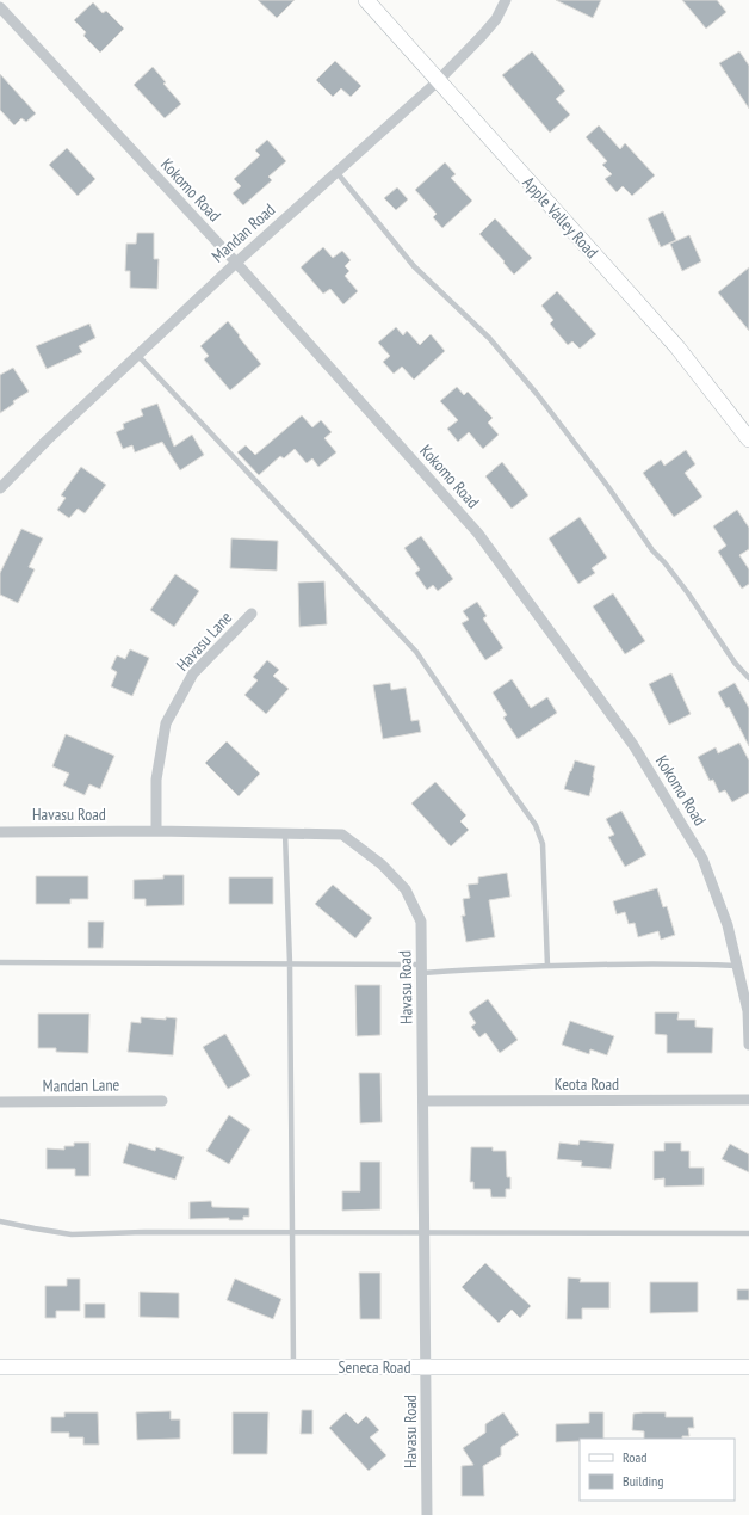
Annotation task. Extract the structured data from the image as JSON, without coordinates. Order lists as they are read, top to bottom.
{
  "streets": {
    "street": [
      "Kokomo Road",
      "Apple Valley Road",
      "Mandan Road",
      "Havasu Lane",
      "Havasu Road",
      "Keota Road",
      "Mandan Lane",
      "Seneca Road"
    ]
  },
  "crossings": [
    ["Kokomo Road", "Mandan Road"],
    ["Apple Valley Road", "Mandan Road"],
    ["Havasu Lane", "Havasu Road"],
    ["Havasu Road", "Keota Road"],
    ["Havasu Road", "Seneca Road"]
  ],
  "legend": ["Road", "Building"]
}
